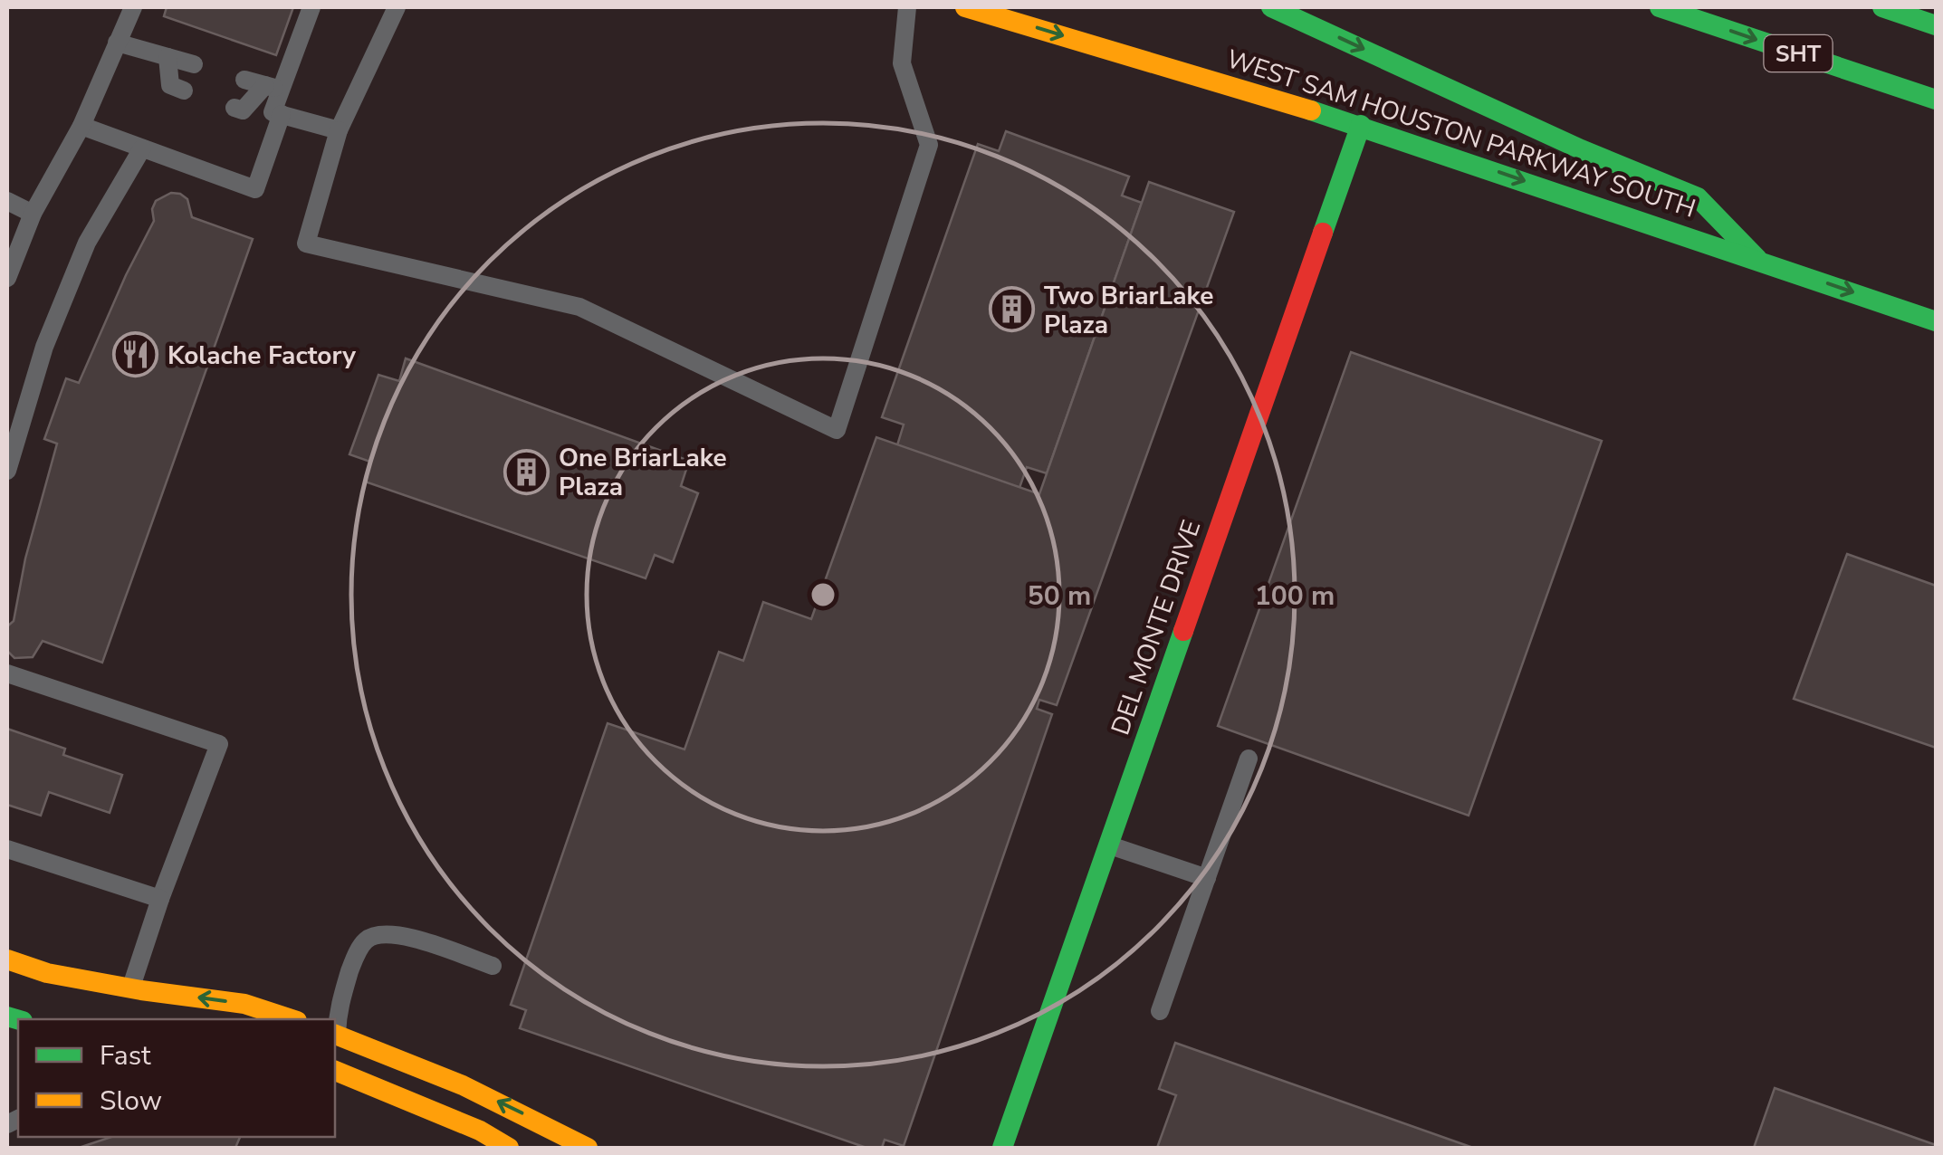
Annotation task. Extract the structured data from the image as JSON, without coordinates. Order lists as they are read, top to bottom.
{
  "streets": {
    "main road": ["SHT", "WEST SAM HOUSTON PARKWAY SOUTH", "DEL MONTE DRIVE"]
  },
  "crossings": [
    ["WEST SAM HOUSTON PARKWAY SOUTH", "DEL MONTE DRIVE"]
  ],
  "places": {
    "building": ["Two BriarLake Plaza", "One BriarLake Plaza"],
    "restaurant": ["Kolache Factory"]
  },
  "legend": ["Fast", "Slow"],
  "rings": ["50 m", "100 m"]
}
